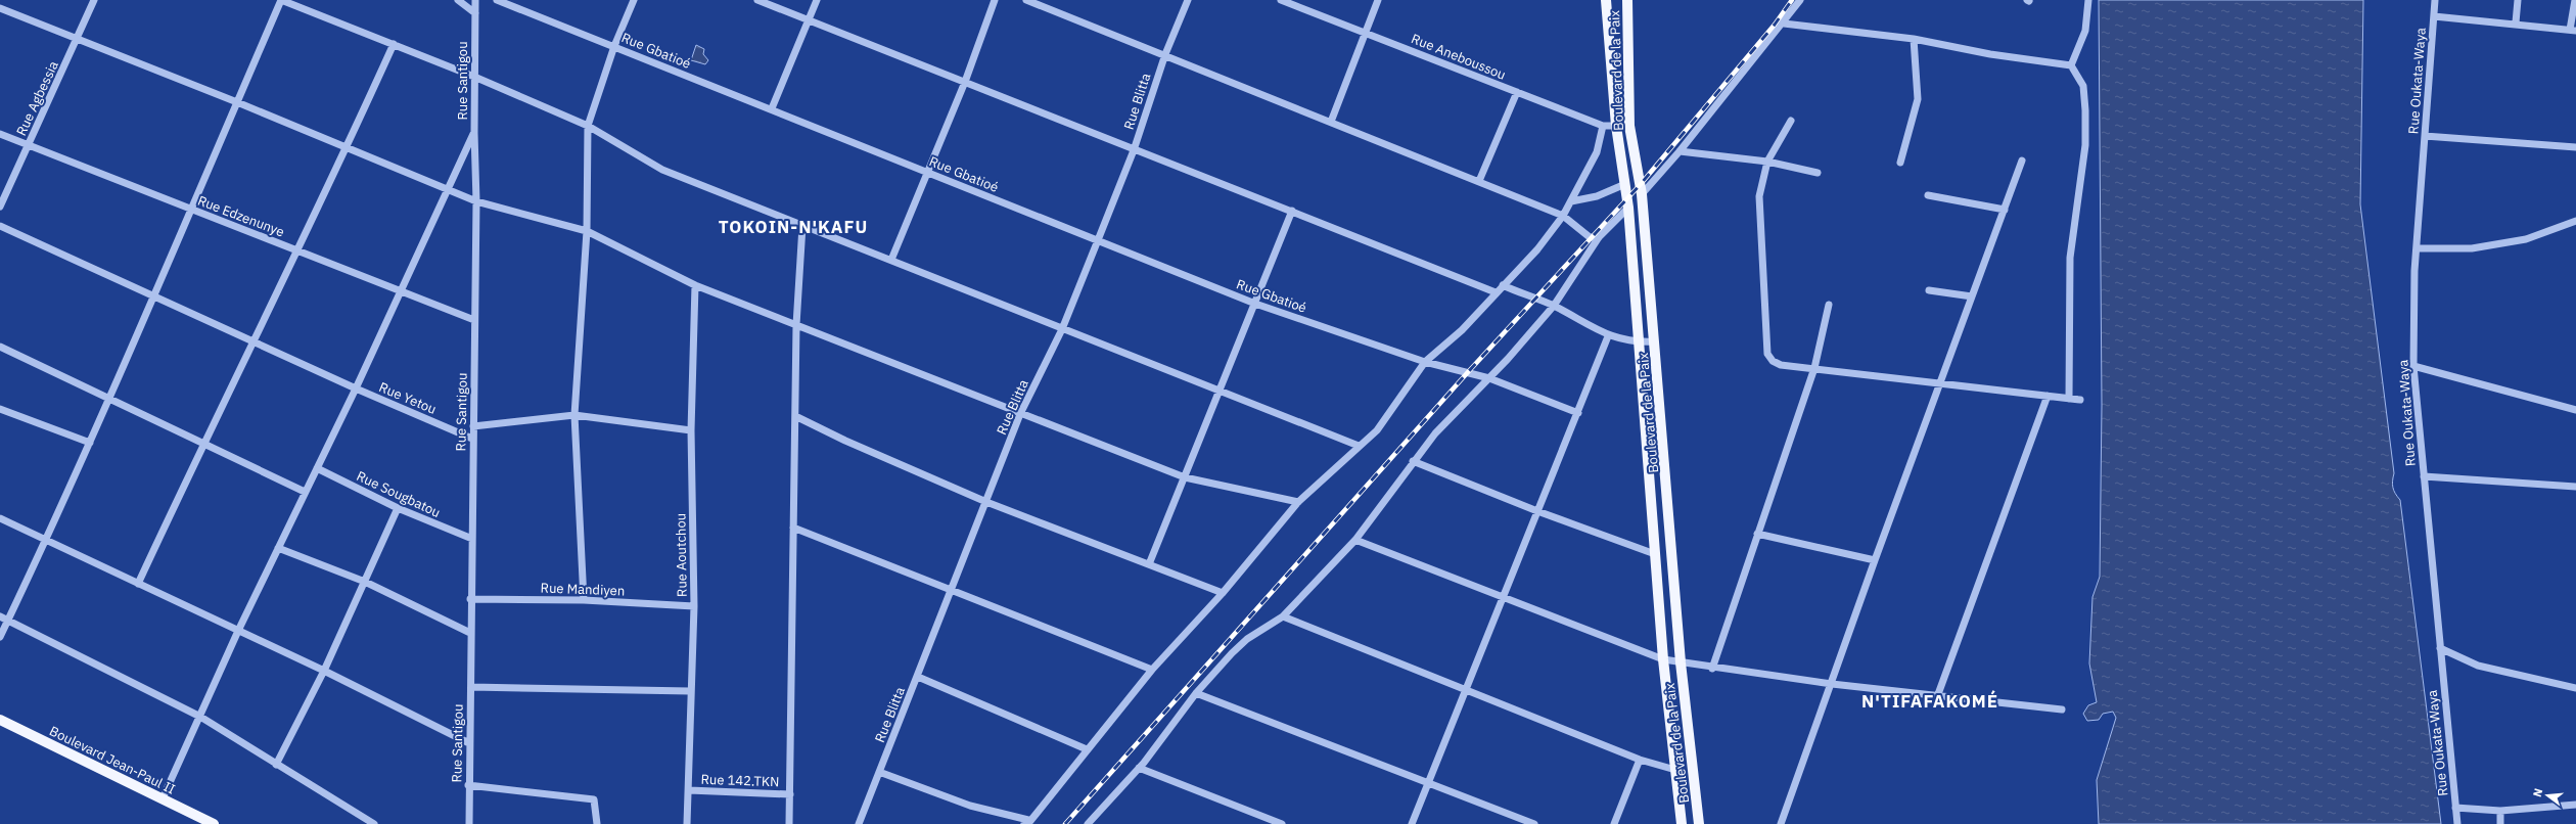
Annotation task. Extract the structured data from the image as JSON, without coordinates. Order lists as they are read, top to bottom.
{
  "streets": {
    "main road": ["Boulevard de la Paix", "Boulevard Jean-Paul II"],
    "street": [
      "Rue Gbatioé",
      "Rue Aneboussou",
      "Rue Santigou",
      "Rue Oukata-Waya",
      "Rue Agbessia",
      "Rue Blitta",
      "Rue Edzenunye",
      "Rue Yetou",
      "Rue Sougbatou",
      "Rue Aoutchou",
      "Rue Mandiyen",
      "Rue 142.TKN"
    ]
  },
  "crossings": [
    ["Rue Gbatioé", "Rue Blitta"],
    ["Rue Aneboussou", "Boulevard de la Paix"],
    ["Rue Santigou", "Rue Edzenunye"],
    ["Rue Santigou", "Rue Yetou"],
    ["Rue Santigou", "Rue Sougbatou"],
    ["Rue Santigou", "Rue Mandiyen"],
    ["Rue Agbessia", "Rue Edzenunye"],
    ["Rue Aoutchou", "Rue Mandiyen"],
    ["Rue Aoutchou", "Rue 142.TKN"]
  ],
  "districts": ["TOKOIN-N'KAFU", "N'TIFAFAKOMÉ"],
  "north": "left"
}
